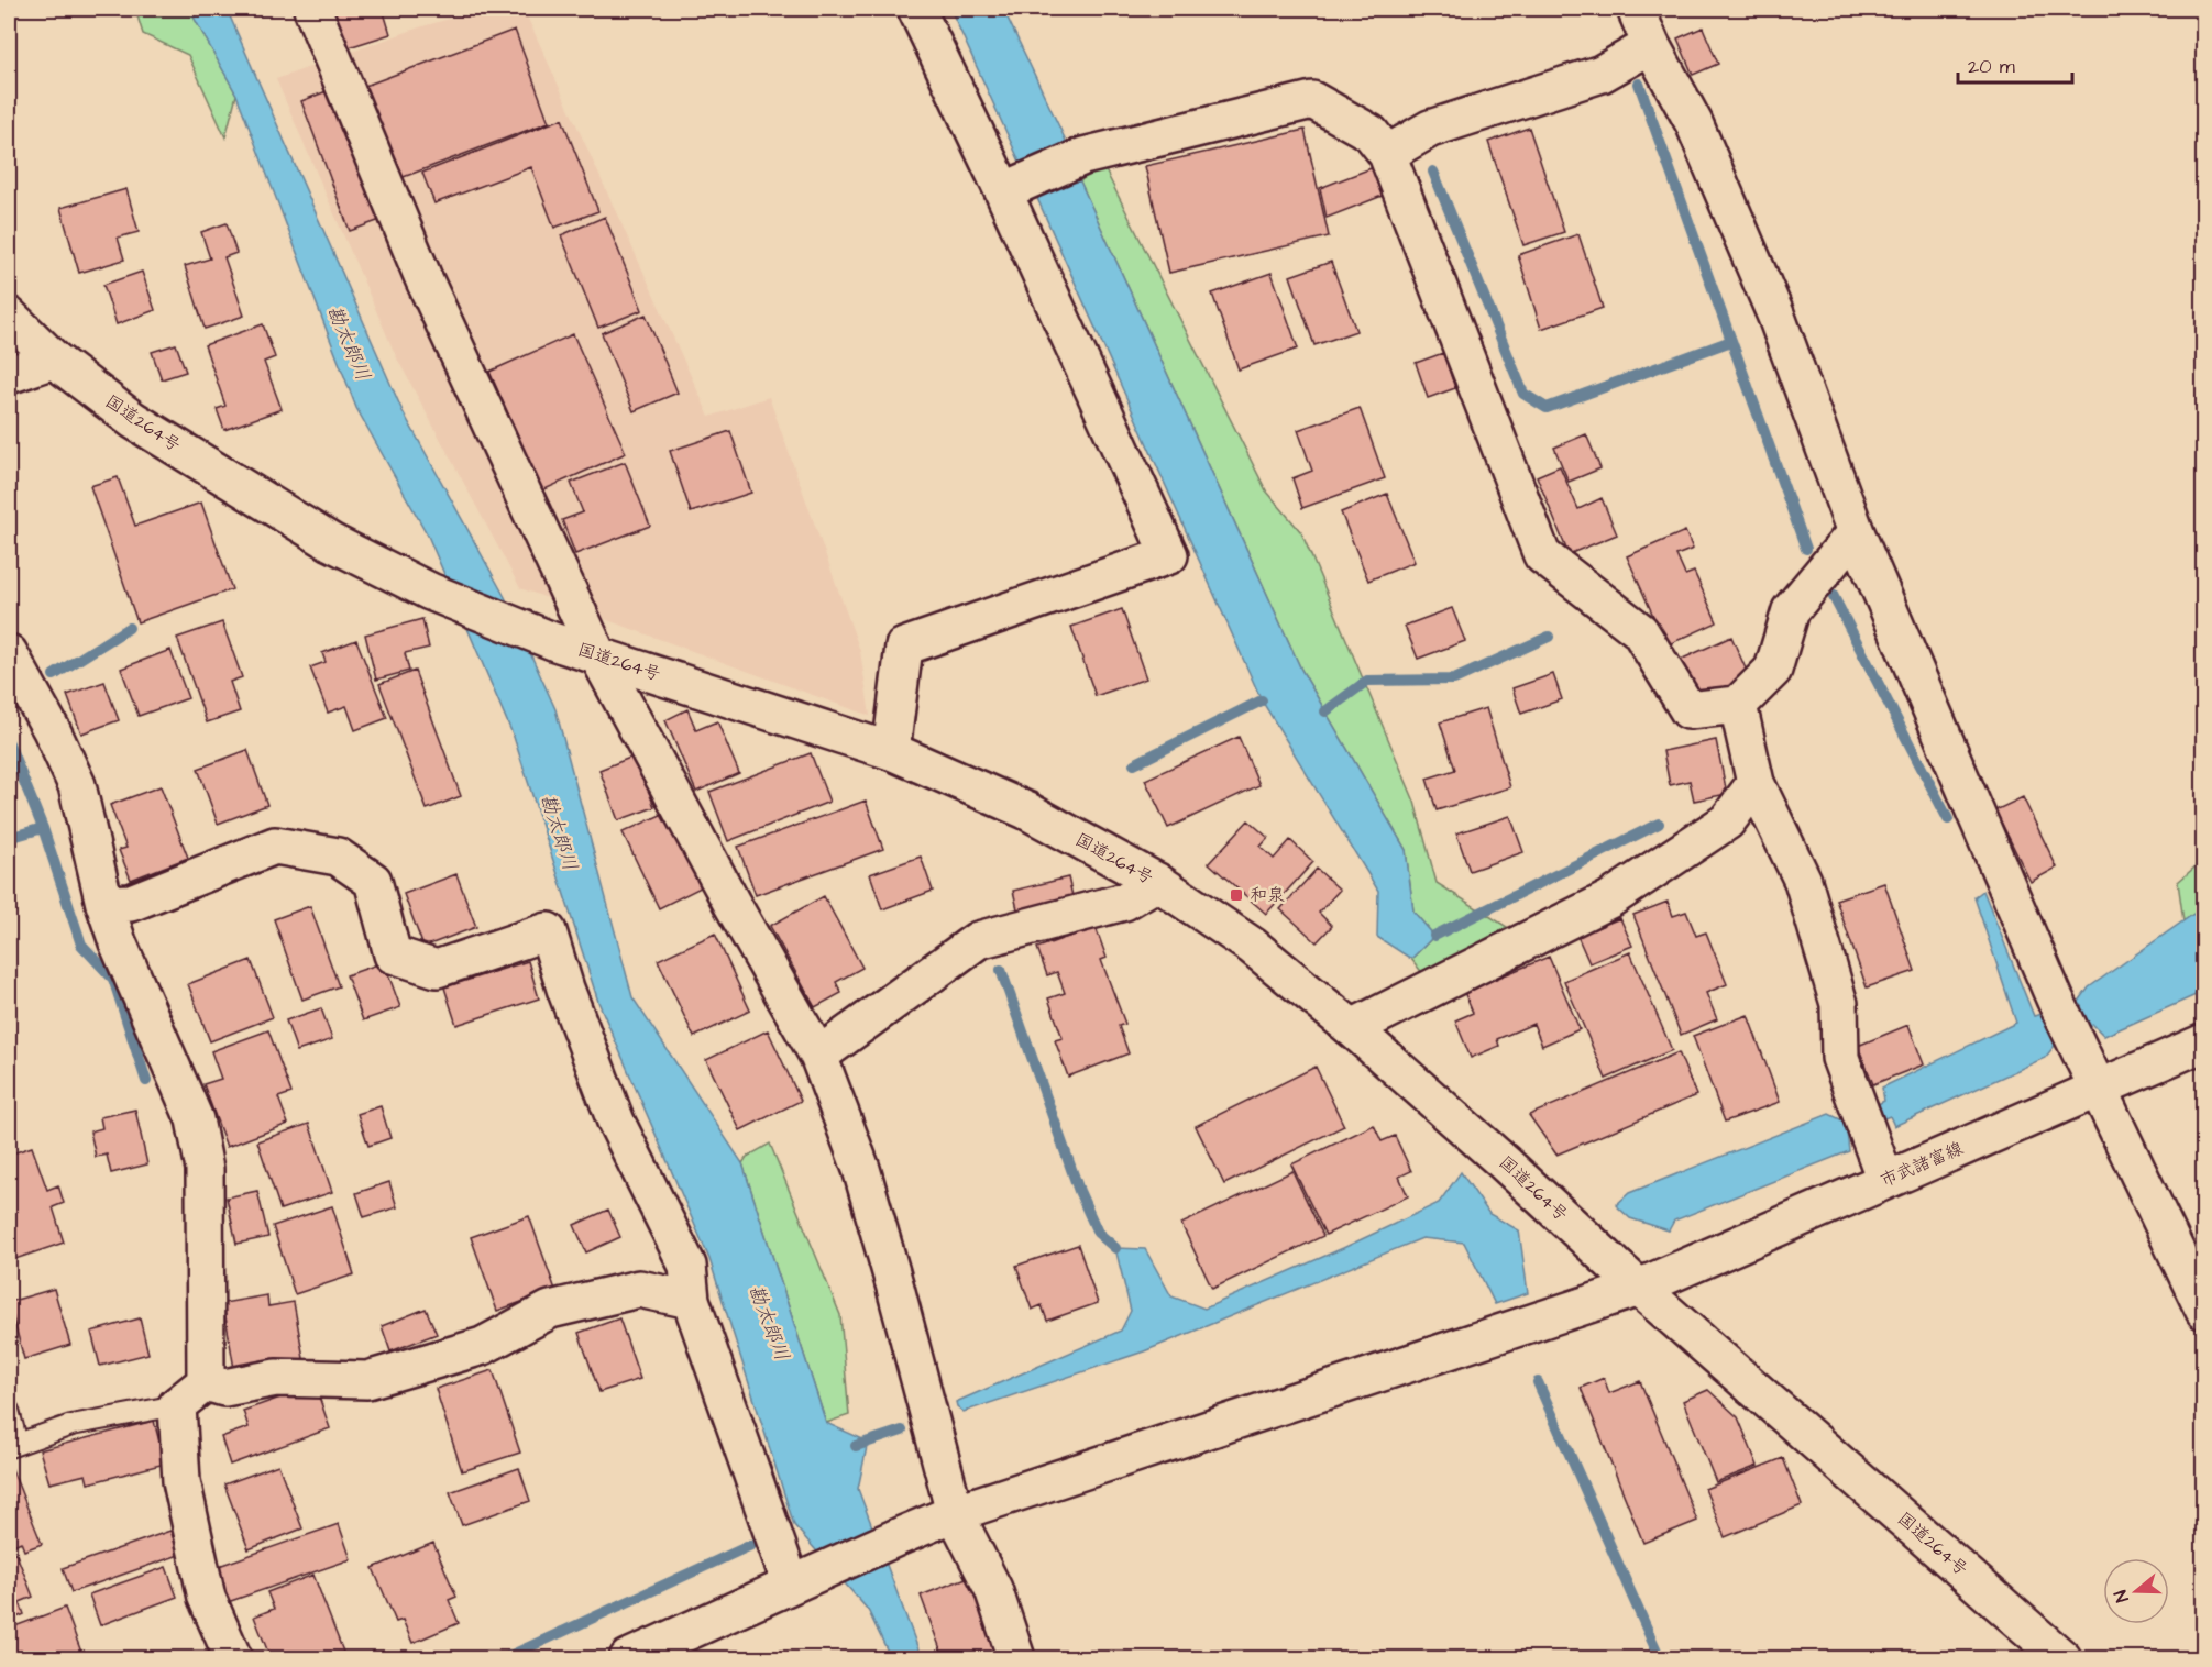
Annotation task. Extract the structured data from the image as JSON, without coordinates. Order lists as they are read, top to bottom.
{
  "streets": {
    "main road": ["国道264号", "市武諸富線"]
  },
  "crossings": [
    ["国道264号", "市武諸富線"]
  ],
  "water": ["勘太郎川"],
  "places": {
    "transit": ["和泉"]
  },
  "scale_bar": "20 m",
  "north": "left"
}
